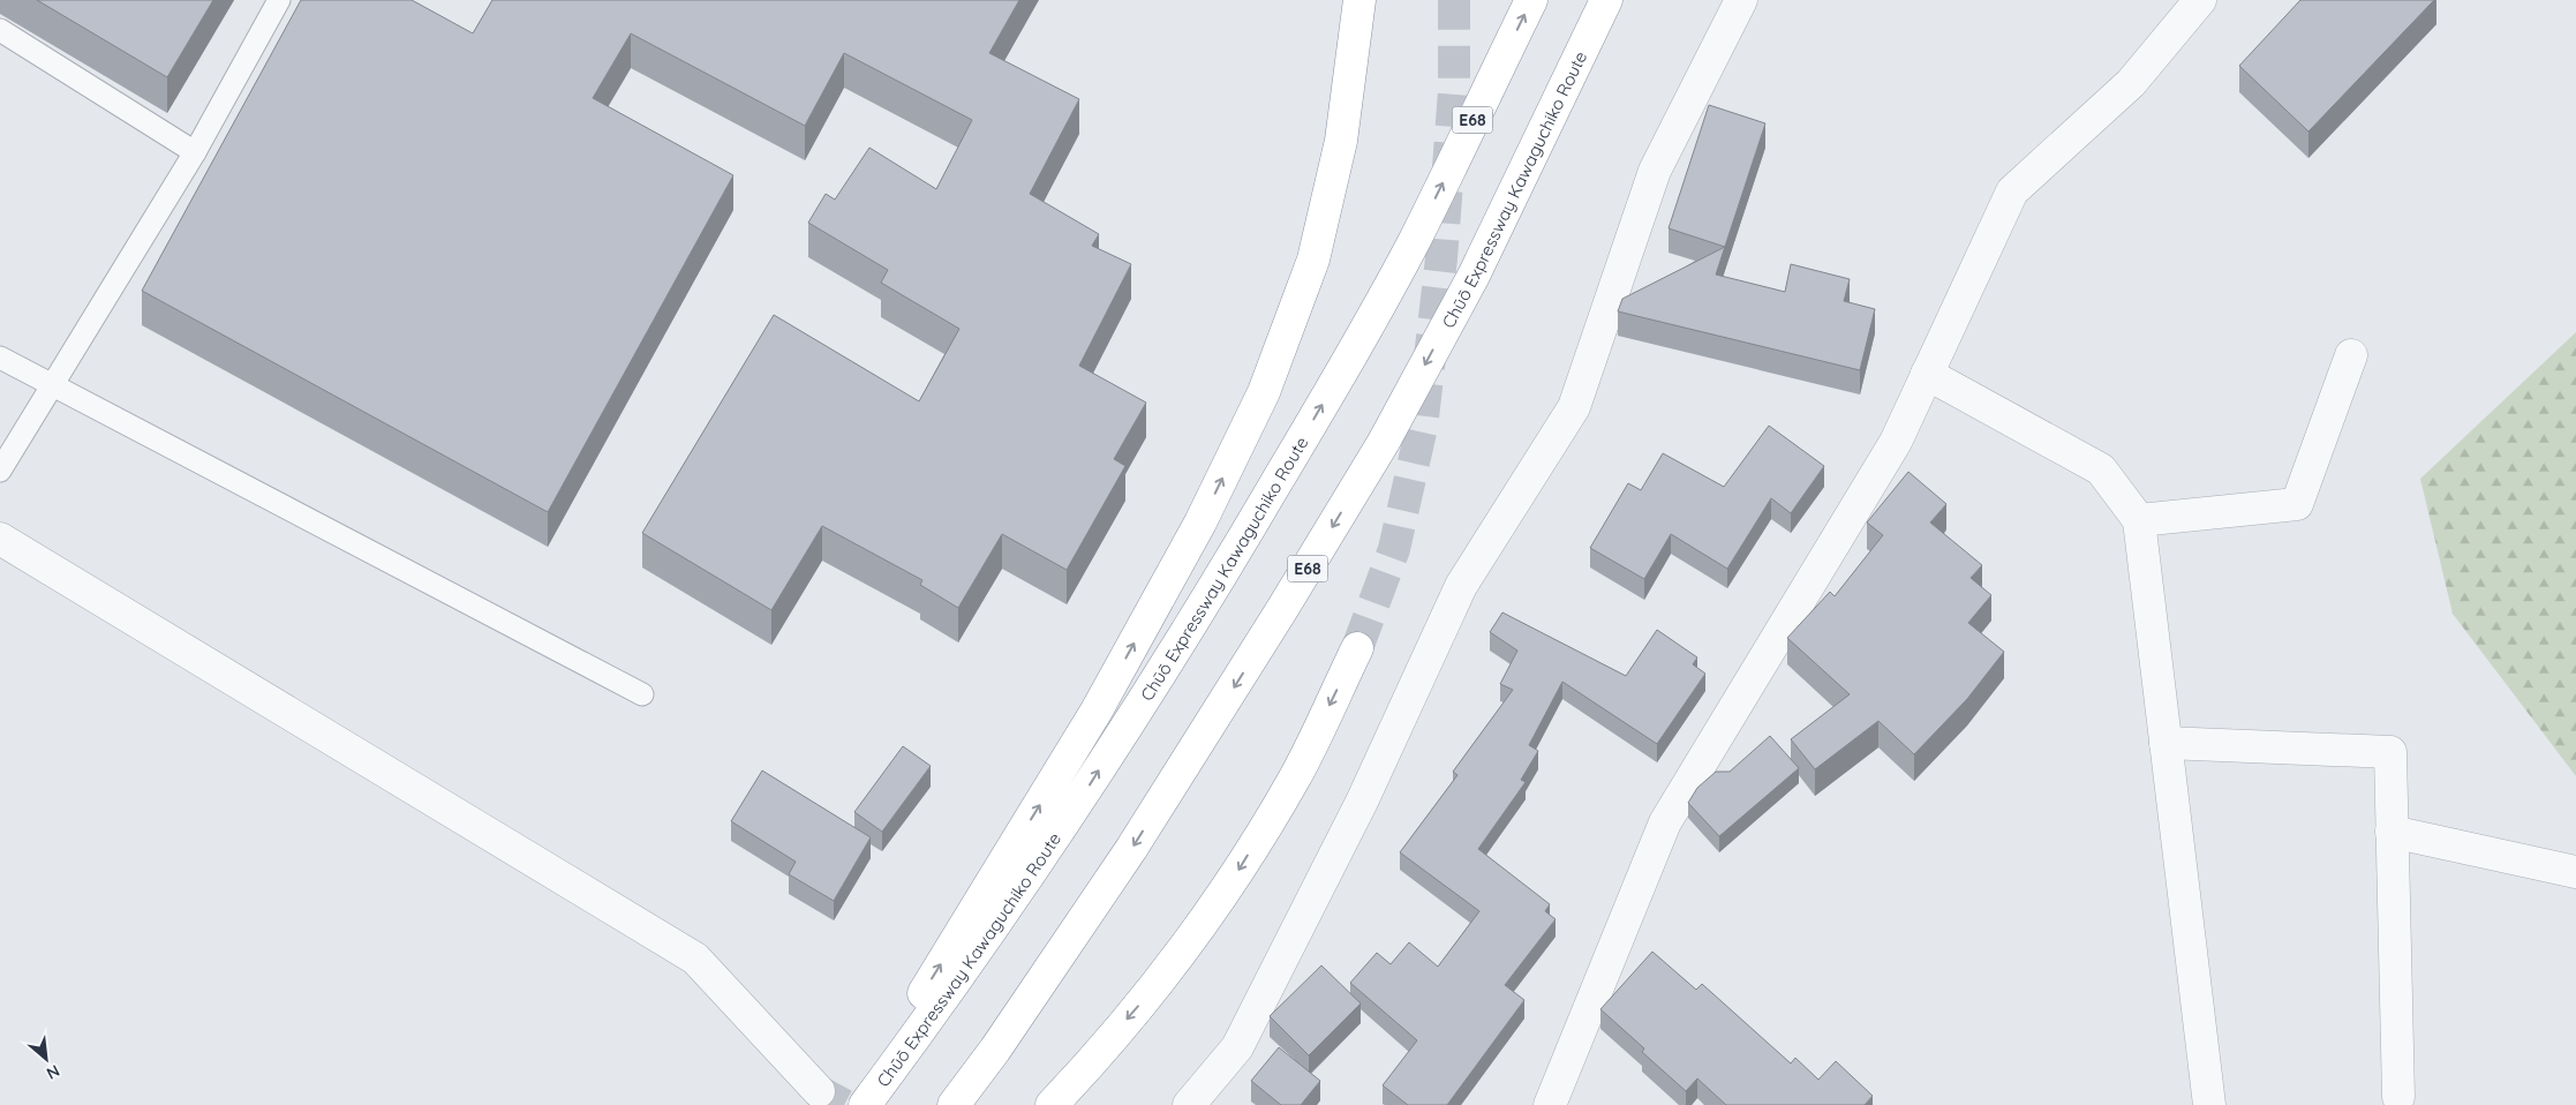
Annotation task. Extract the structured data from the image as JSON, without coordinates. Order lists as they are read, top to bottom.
{
  "streets": {
    "highway": ["E68", "Chūō Expressway Kawaguchiko Route"]
  },
  "north": "bottom right"
}
